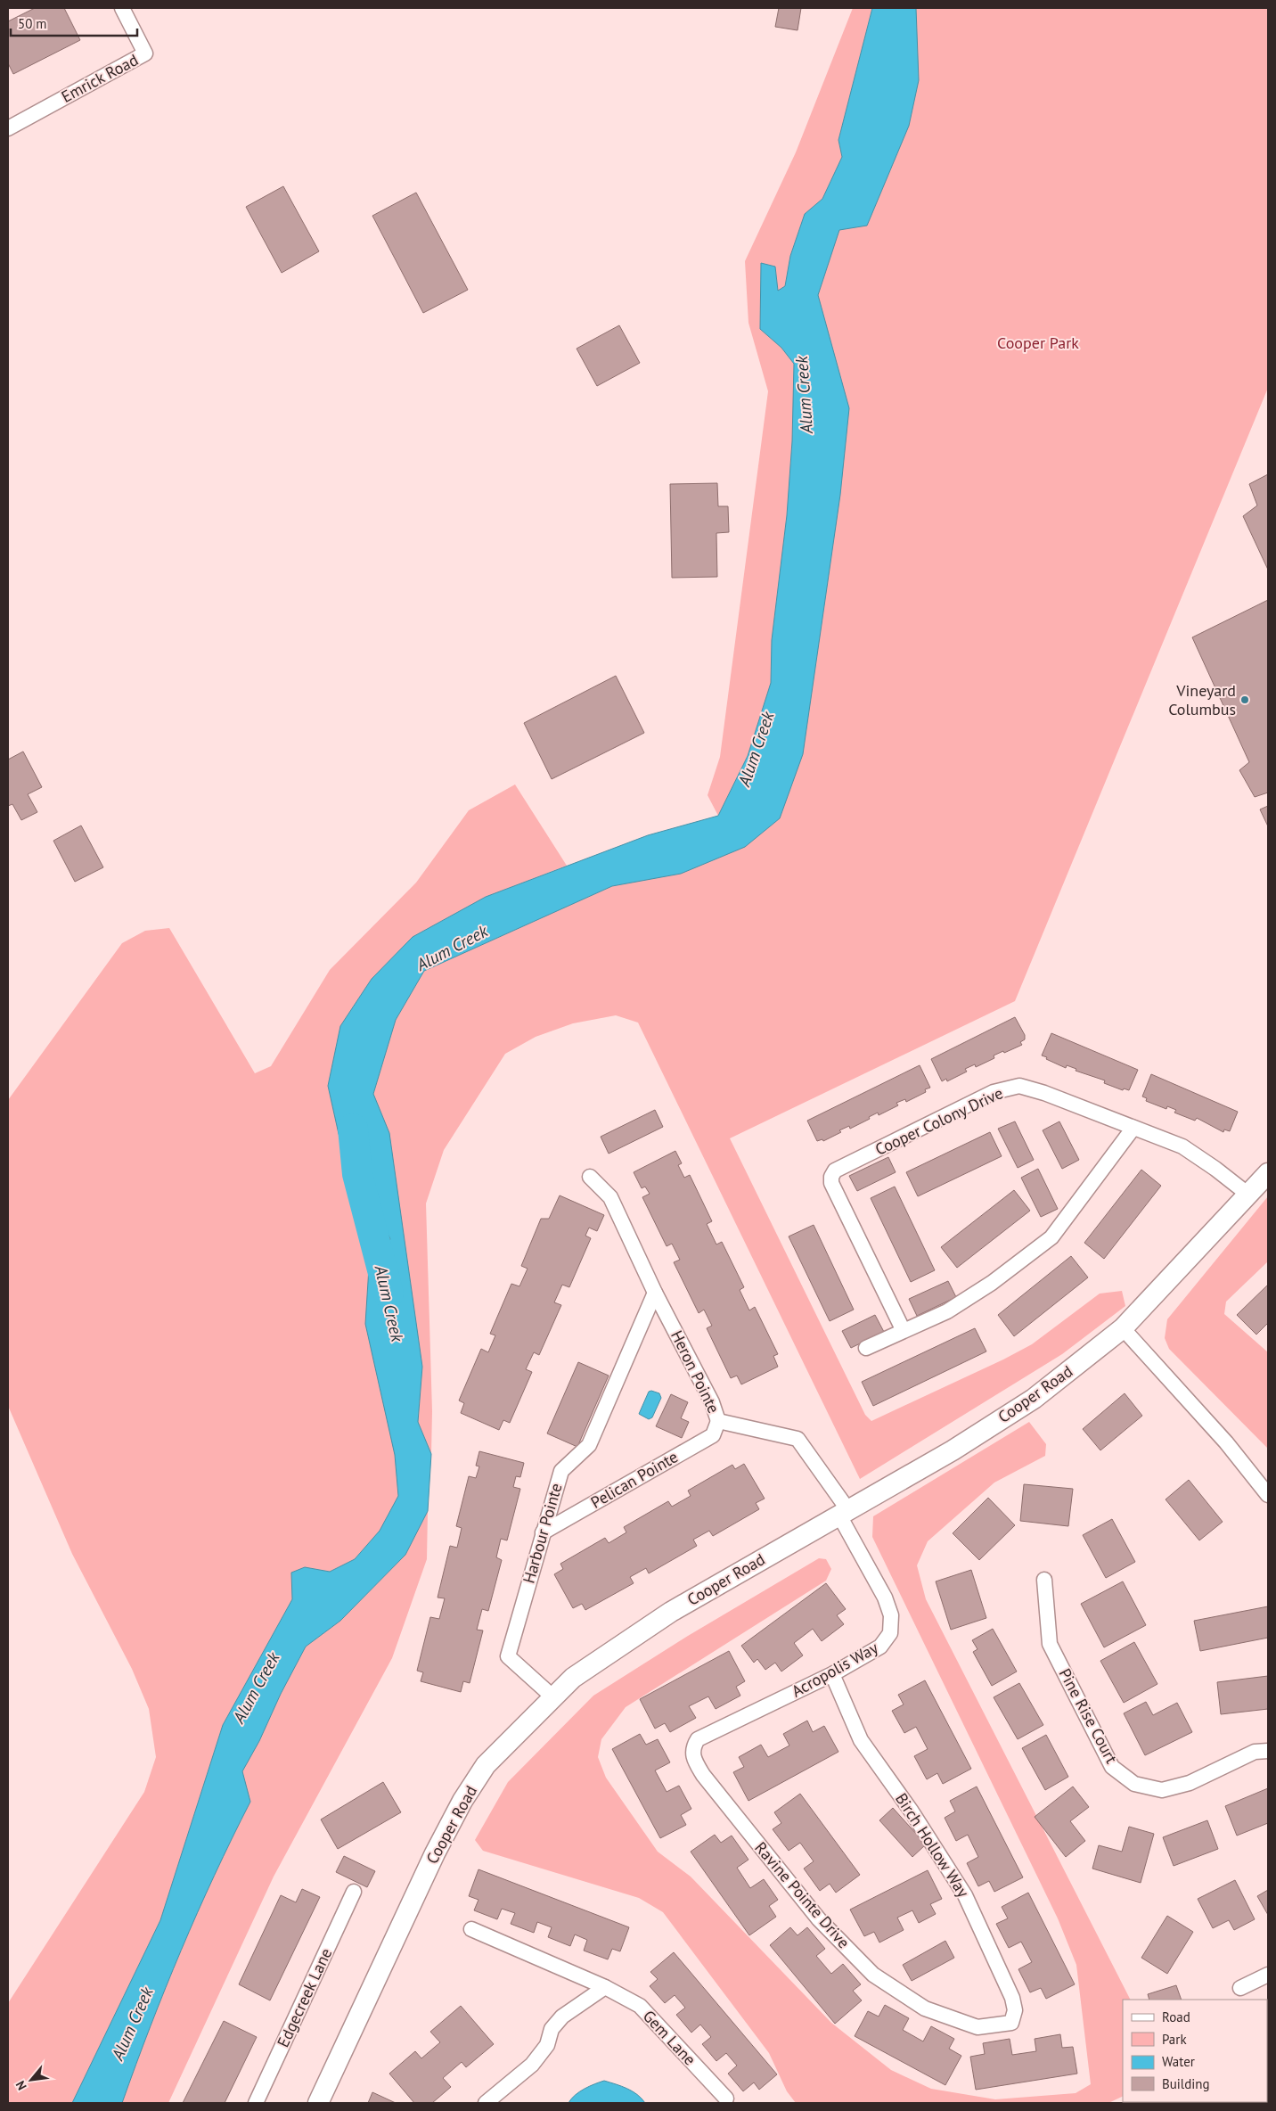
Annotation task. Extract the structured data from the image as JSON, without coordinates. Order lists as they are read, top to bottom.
{
  "streets": {
    "street": [
      "Emrick Road",
      "Cooper Colony Drive",
      "Heron Pointe",
      "Cooper Road",
      "Pelican Pointe",
      "Harbour Pointe",
      "Acropolis Way",
      "Pine Rise Court",
      "Birch Hollow Way",
      "Ravine Pointe Drive",
      "Edgecreek Lane",
      "Gem Lane"
    ]
  },
  "crossings": [
    ["Cooper Colony Drive", "Cooper Road"],
    ["Heron Pointe", "Cooper Road"],
    ["Heron Pointe", "Pelican Pointe"],
    ["Heron Pointe", "Harbour Pointe"],
    ["Heron Pointe", "Acropolis Way"],
    ["Cooper Road", "Harbour Pointe"],
    ["Cooper Road", "Acropolis Way"],
    ["Pelican Pointe", "Harbour Pointe"],
    ["Acropolis Way", "Birch Hollow Way"],
    ["Acropolis Way", "Ravine Pointe Drive"],
    ["Birch Hollow Way", "Ravine Pointe Drive"]
  ],
  "water": ["Alum Creek"],
  "parks": ["Cooper Park"],
  "places": ["Vineyard Columbus"],
  "legend": [
    "Road",
    "Park",
    "Water",
    "Building"
  ],
  "scale_bar": "50 m",
  "north": "bottom left"
}
